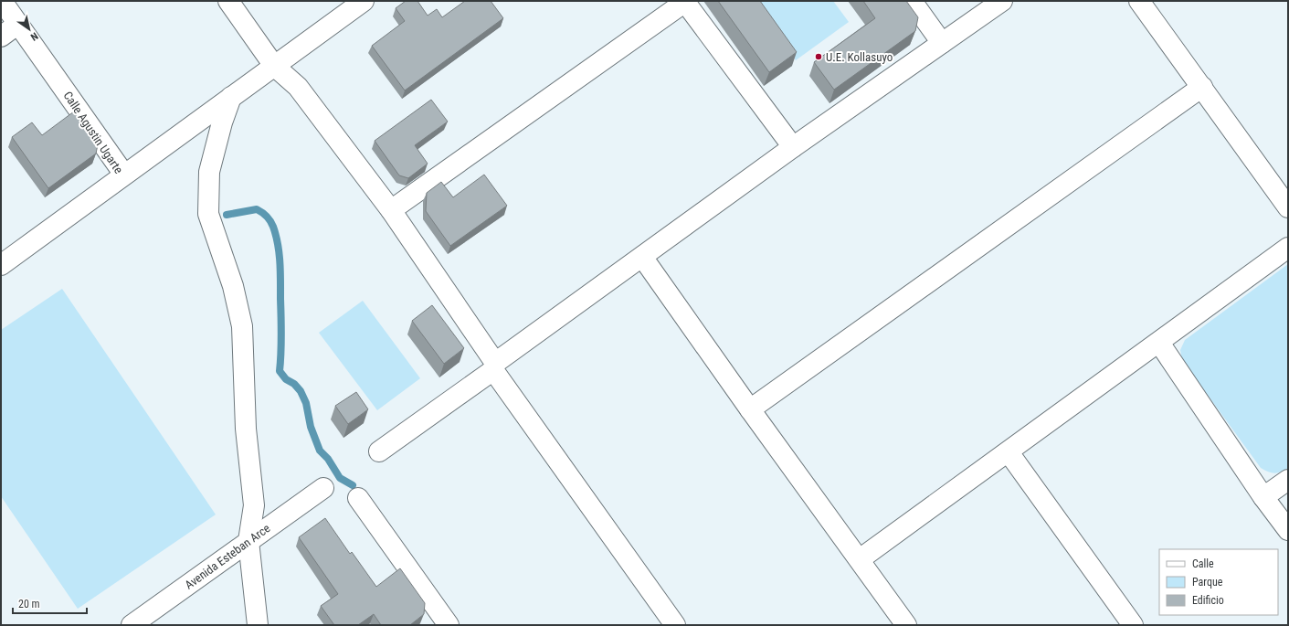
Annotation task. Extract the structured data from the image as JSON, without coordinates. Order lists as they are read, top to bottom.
{
  "streets": {
    "street": ["Calle Agustin Ugarte", "Avenida Esteban Arce"]
  },
  "places": ["U.E. Kollasuyo"],
  "legend": ["Calle", "Parque", "Edificio"],
  "scale_bar": "20 m",
  "north": "bottom right"
}
